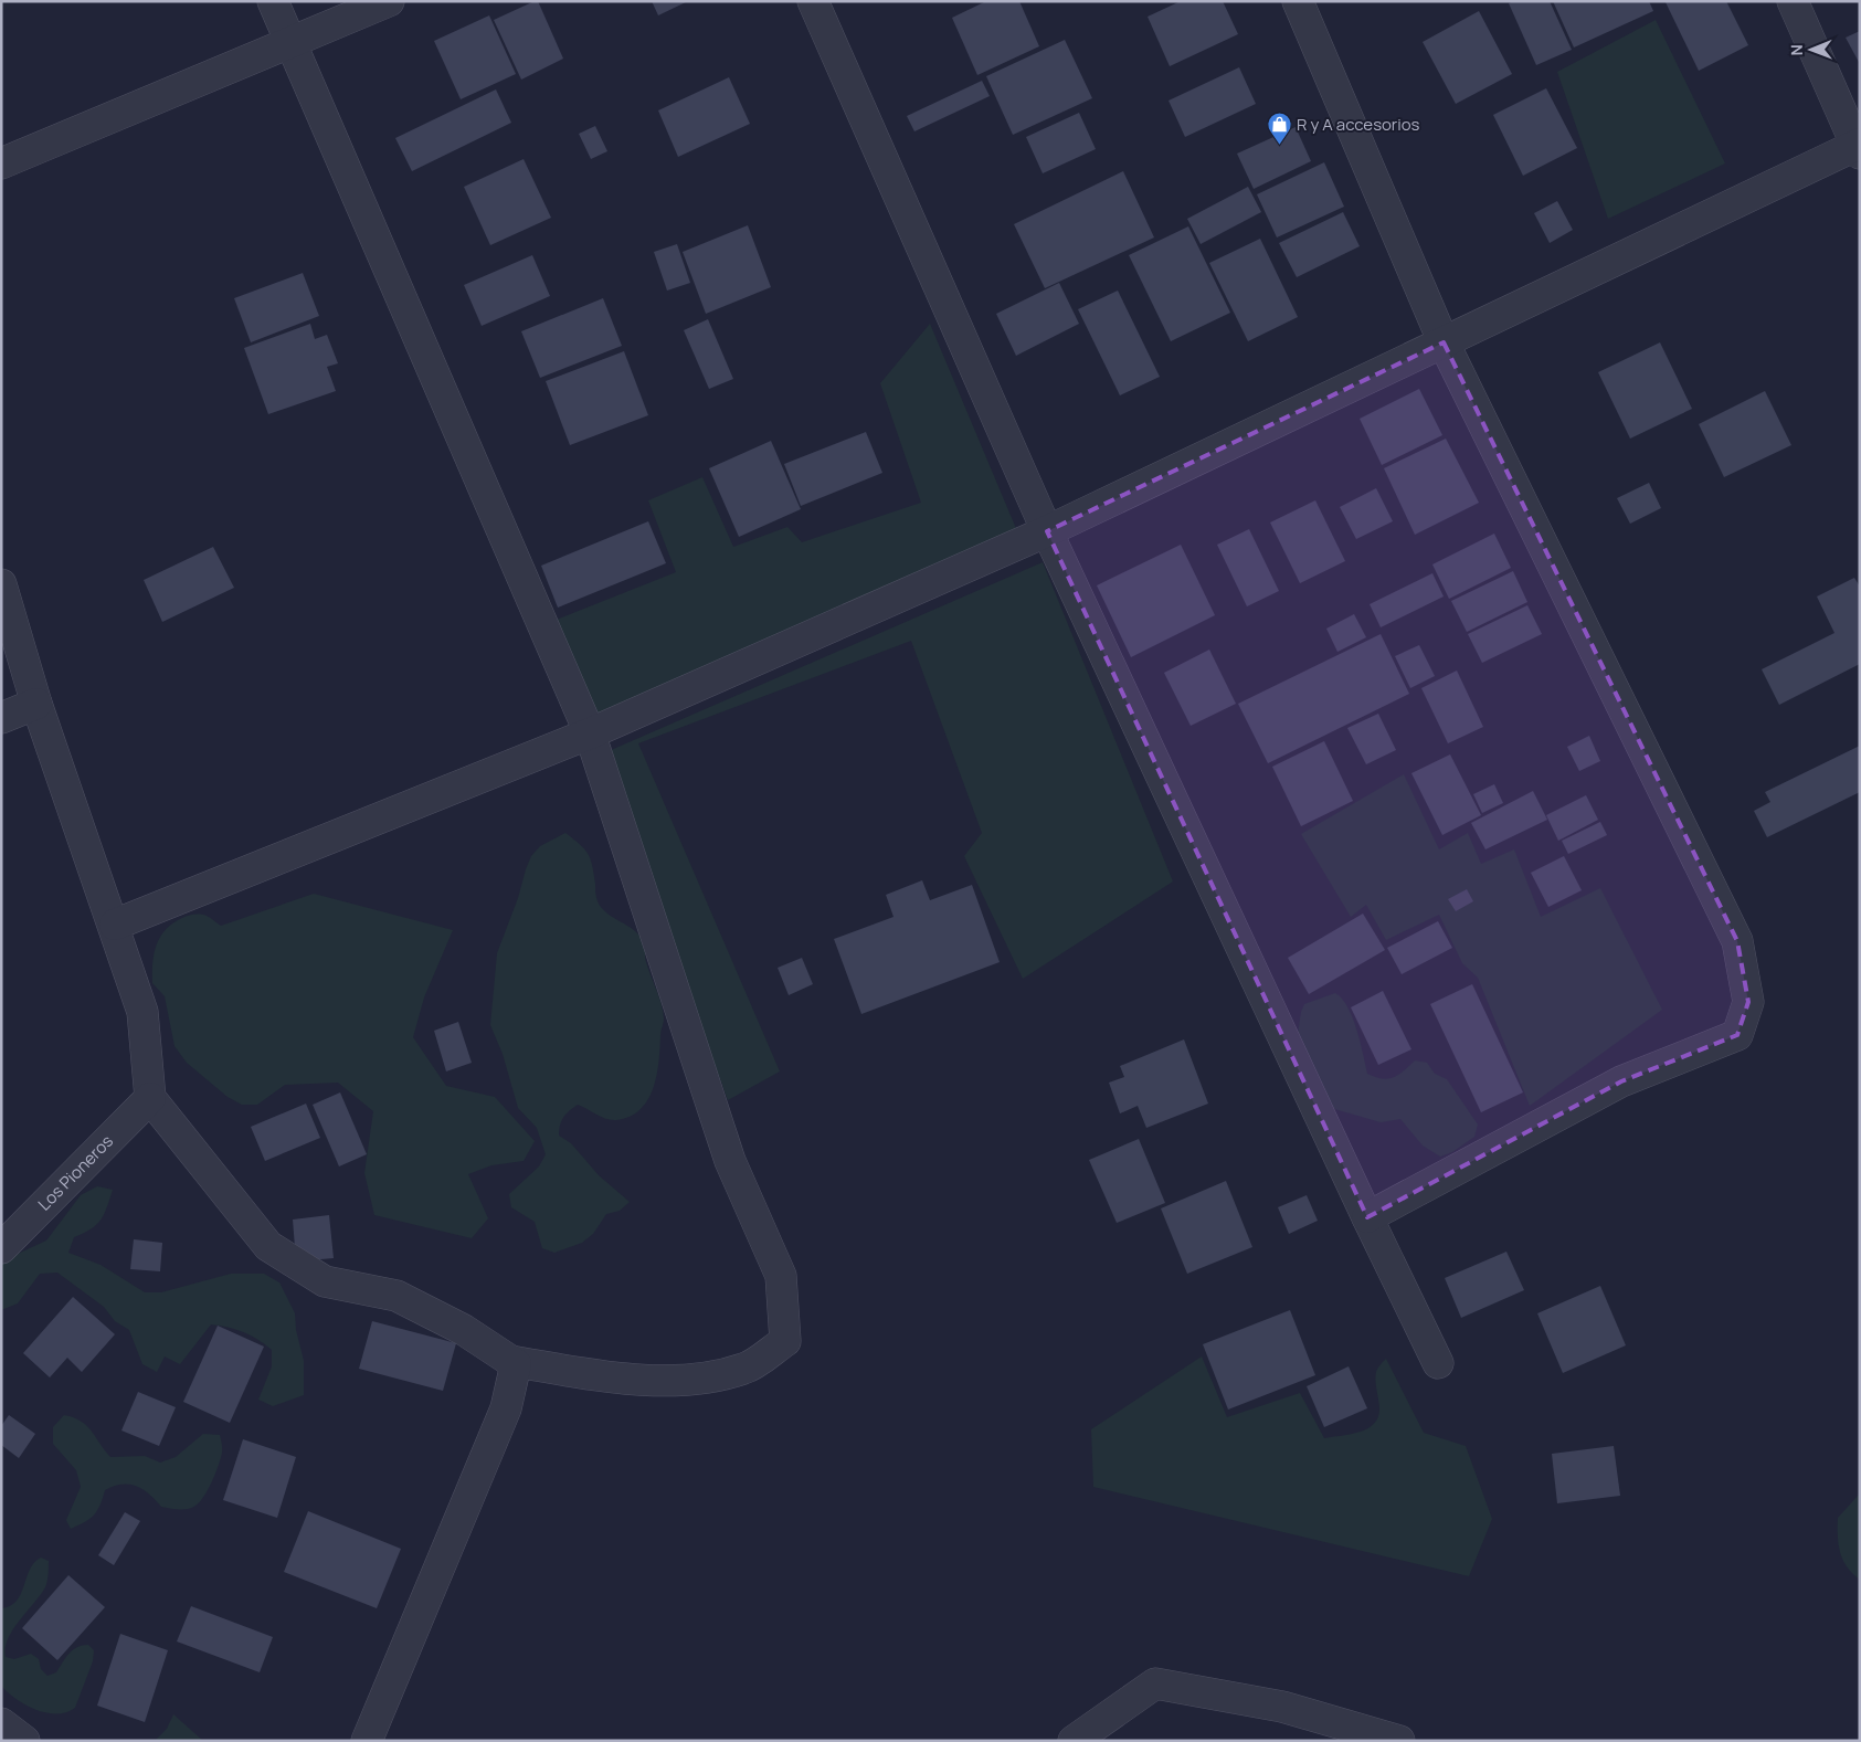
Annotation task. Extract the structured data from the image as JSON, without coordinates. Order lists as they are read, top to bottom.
{
  "streets": {
    "street": ["Los Pioneros"]
  },
  "places": {
    "shop": ["R y A accesorios"]
  },
  "north": "left"
}
